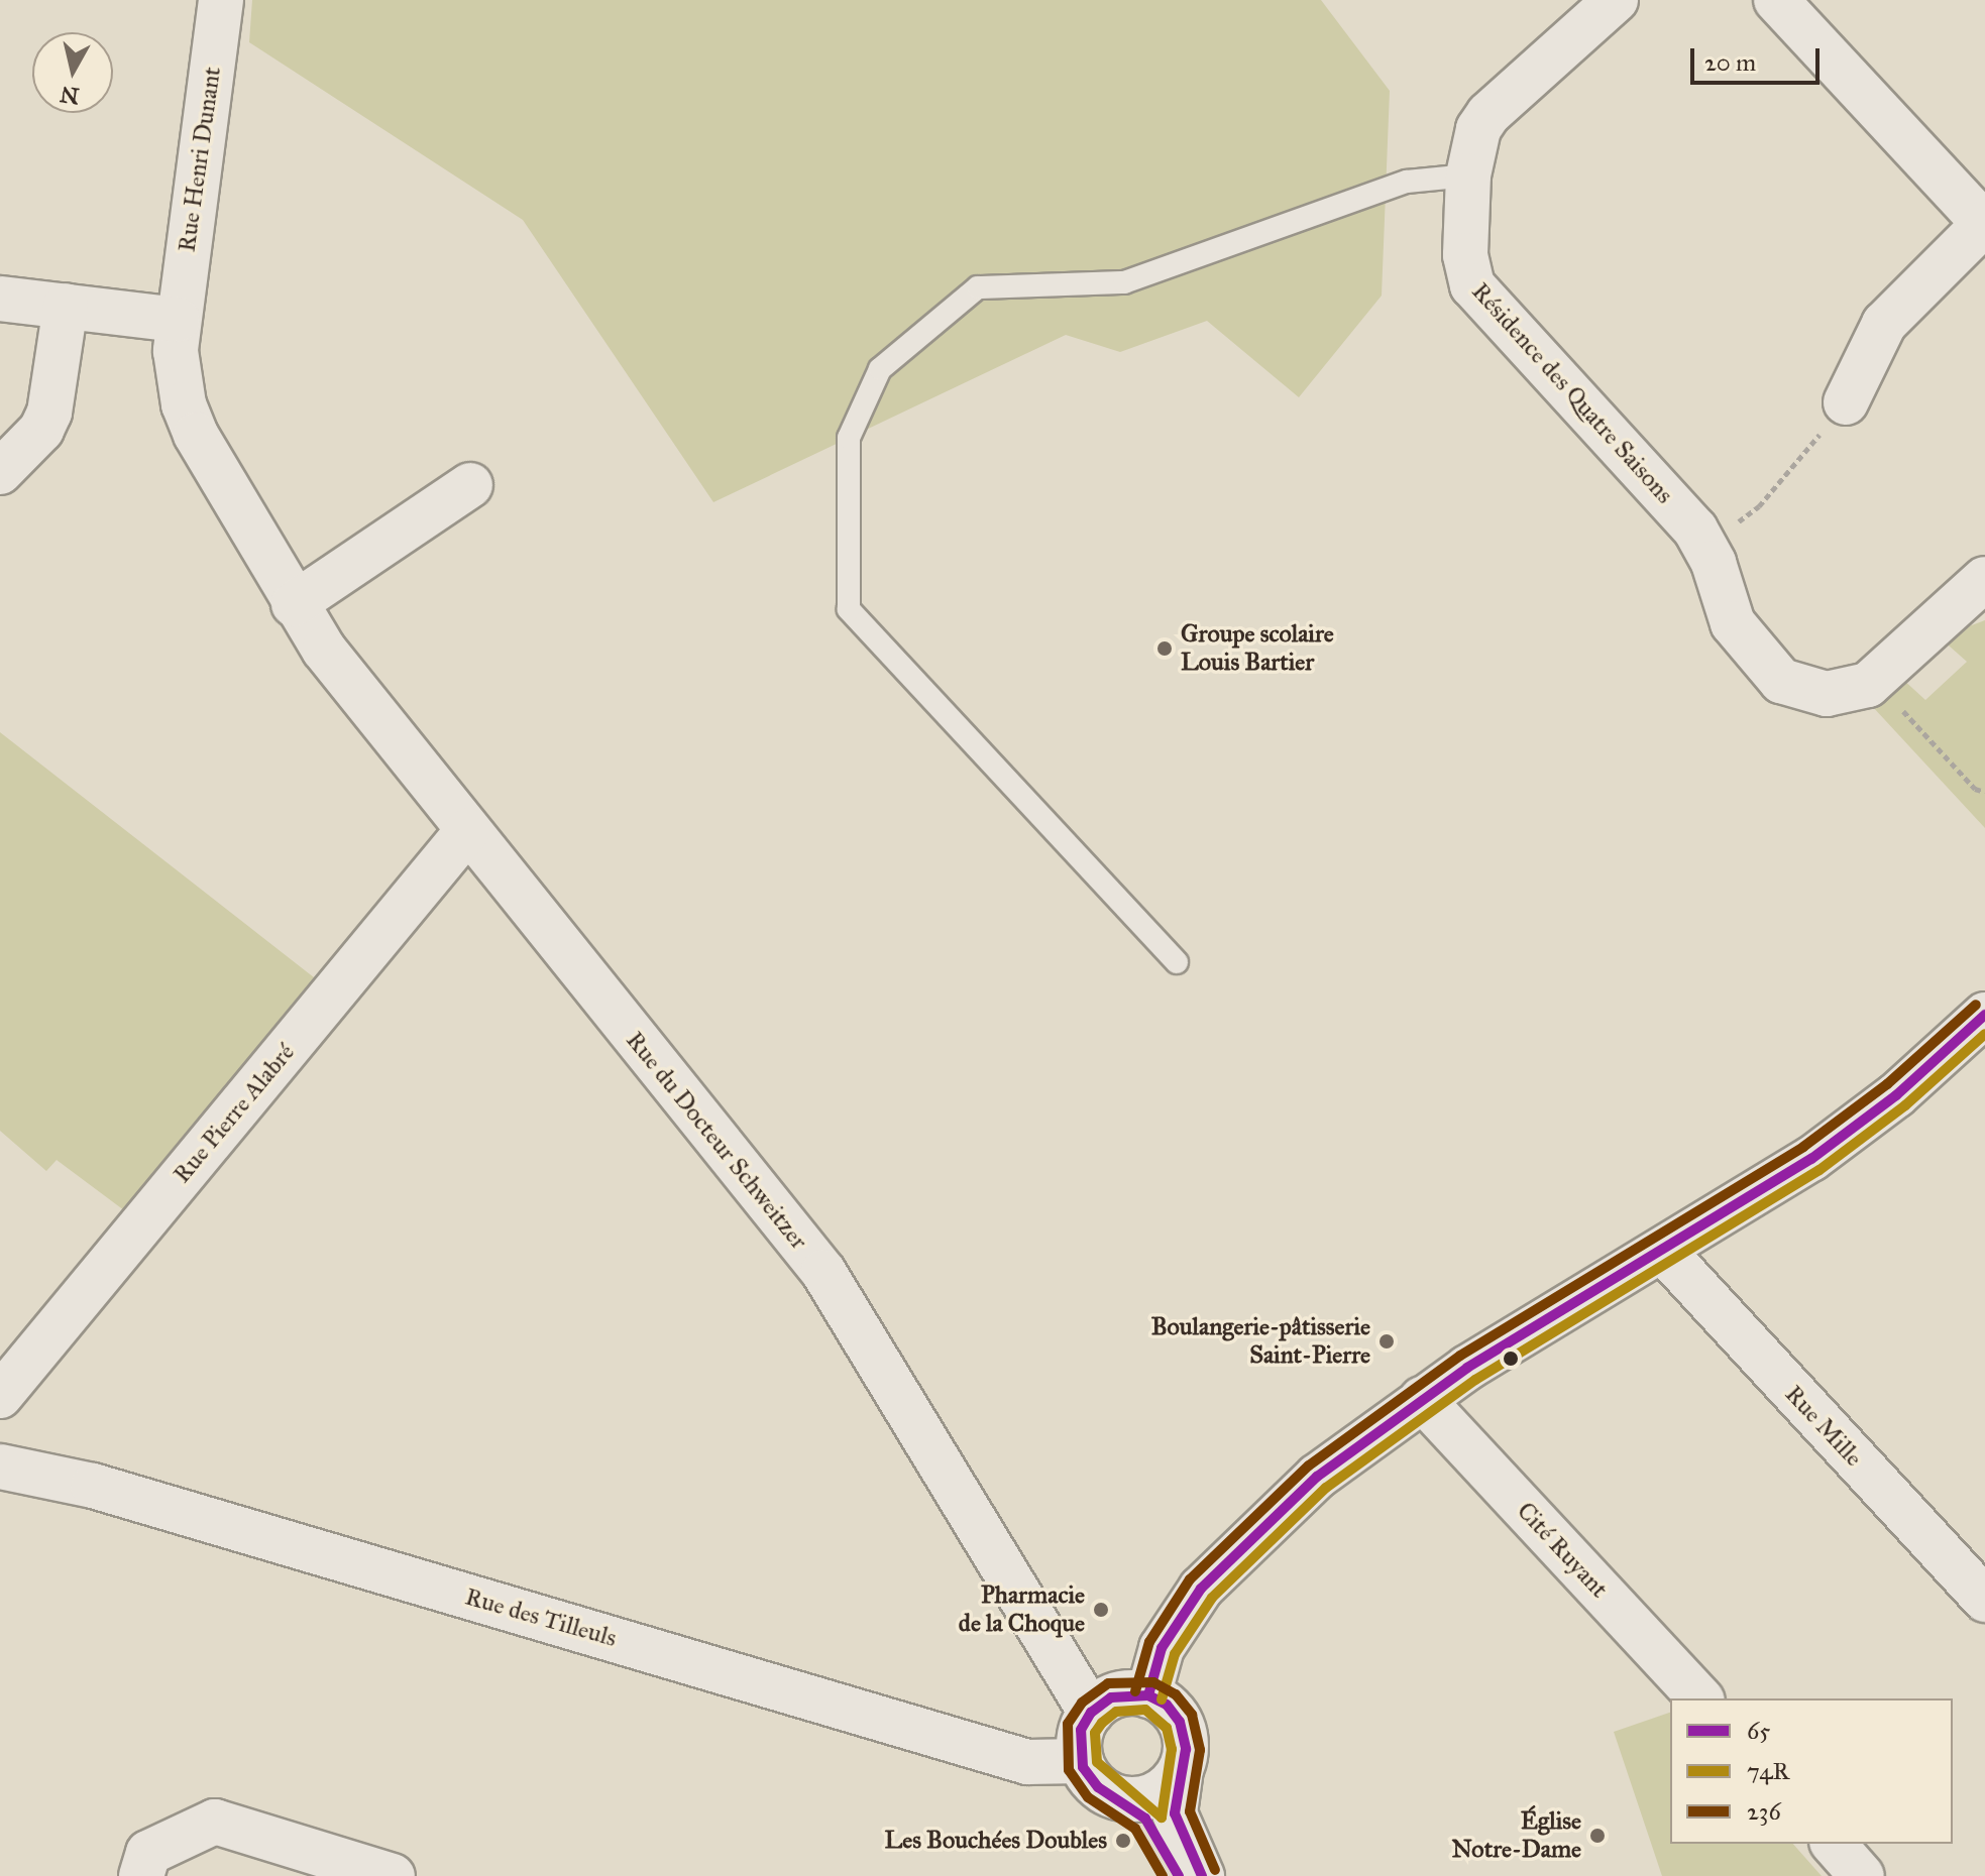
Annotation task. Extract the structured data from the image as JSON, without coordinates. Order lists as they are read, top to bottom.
{
  "streets": {
    "street": [
      "Rue Henri Dunant",
      "Résidence des Quatre Saisons",
      "Rue Pierre Alabré",
      "Rue du Docteur Schweitzer",
      "Rue Mille",
      "Cité Ruyant",
      "Rue des Tilleuls"
    ]
  },
  "crossings": [
    ["Rue Henri Dunant", "Rue du Docteur Schweitzer"],
    ["Rue Pierre Alabré", "Rue du Docteur Schweitzer"],
    ["Rue du Docteur Schweitzer", "Rue des Tilleuls"]
  ],
  "places": [
    "Groupe scolaire Louis Bartier",
    "Boulangerie-pâtisserie Saint-Pierre",
    "Pharmacie de la Choque",
    "Église Notre-Dame",
    "Les Bouchées Doubles"
  ],
  "lines": ["transit line 236", "transit line 65", "transit line 74R"],
  "legend": ["65", "74R", "236"],
  "scale_bar": "20 m",
  "north": "bottom"
}
